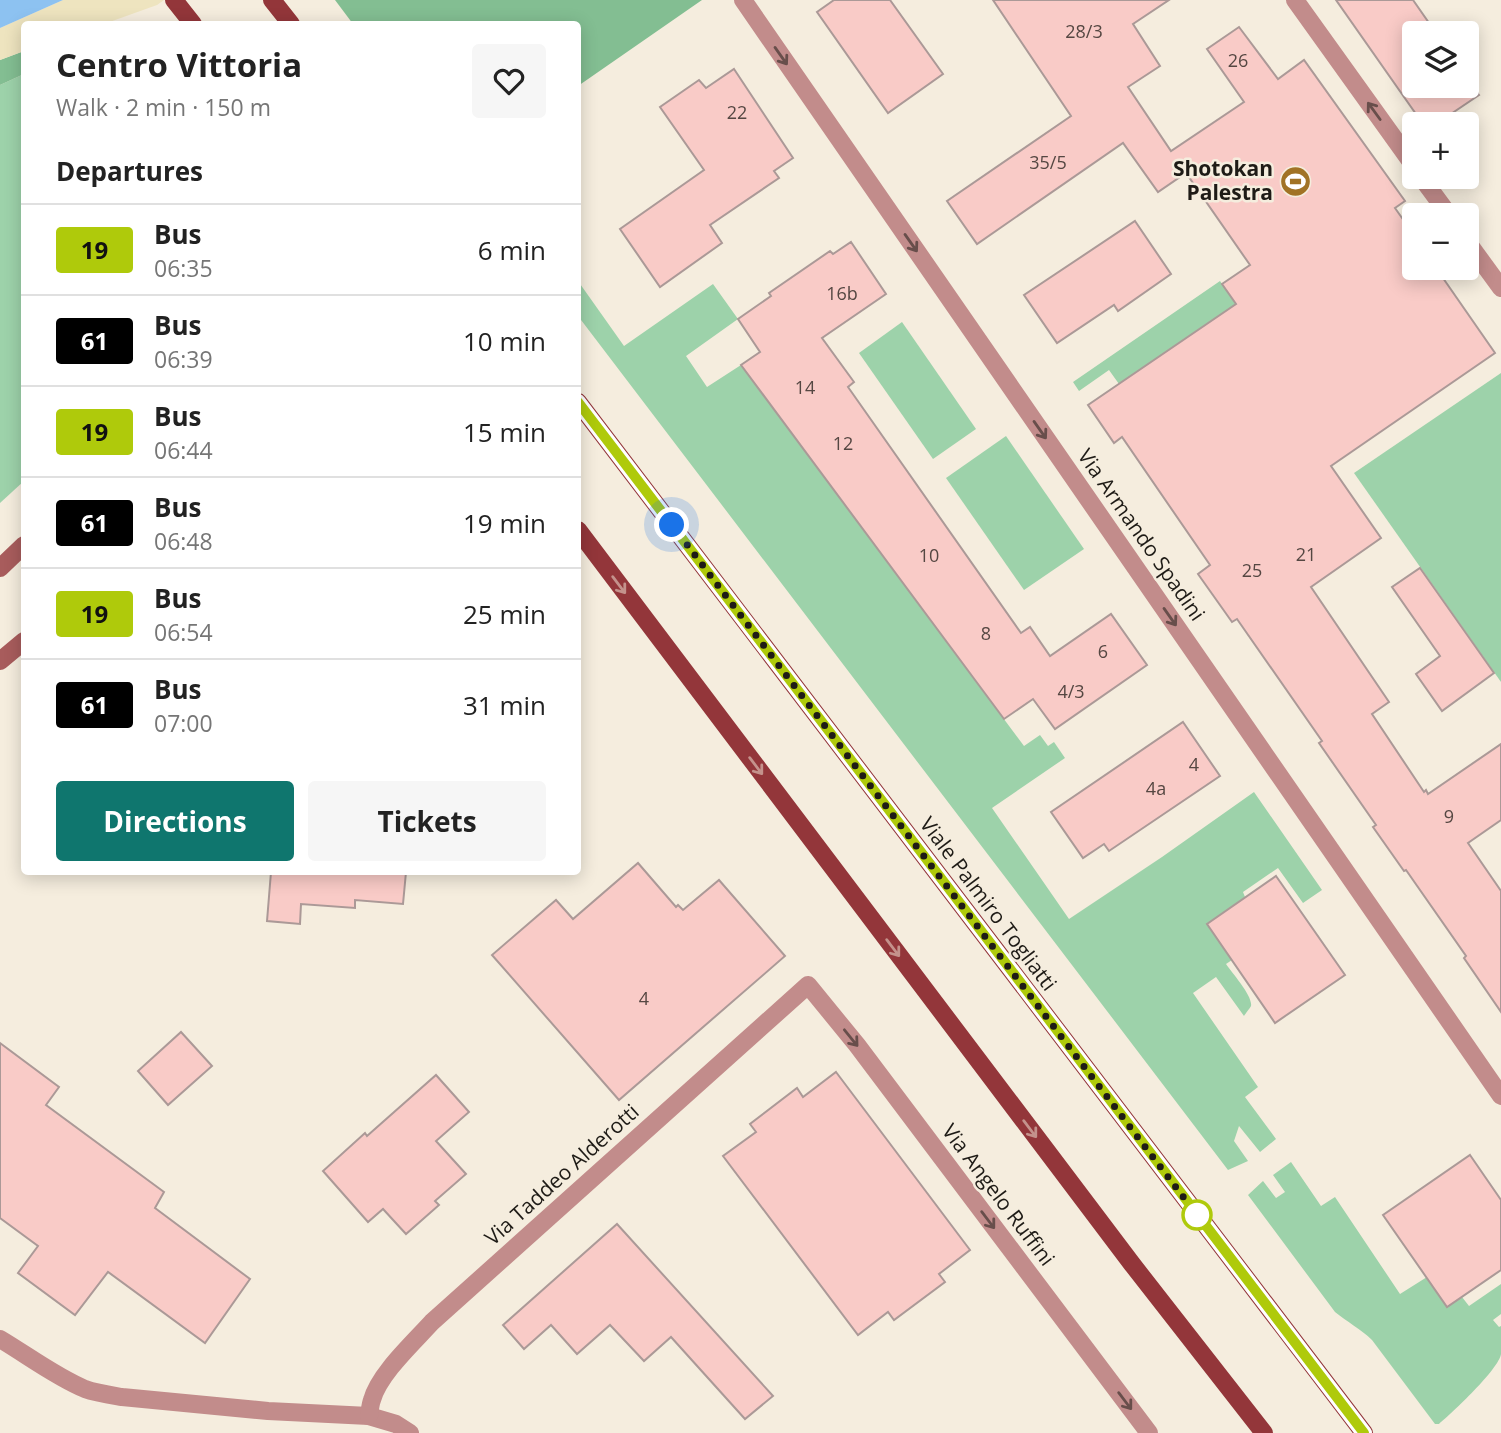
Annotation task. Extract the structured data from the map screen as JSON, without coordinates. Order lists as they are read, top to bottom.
{
  "streets": {
    "main road": ["Viale Palmiro Togliatti"],
    "street": ["Via Armando Spadini", "Via Taddeo Alderotti", "Via Angelo Ruffini"]
  },
  "crossings": [
    ["Via Taddeo Alderotti", "Via Angelo Ruffini"]
  ],
  "one_way": ["Via Armando Spadini", "Via Angelo Ruffini"],
  "places": {
    "sports": ["Shotokan Palestra"]
  },
  "lines": ["bus line 19"],
  "house_numbers": [
    "28/3",
    "26",
    "22",
    "35/5",
    "16b",
    "14",
    "12",
    "21",
    "10",
    "25",
    "8",
    "6",
    "4/3",
    "4",
    "4a",
    "9",
    "4"
  ],
  "page": {
    "map_buttons": ["+", "−"],
    "heading": [
      ["Centro Vittoria", "Walk · 2 min · 150 m"],
      "Departures"
    ],
    "list": [
      {
        "mark": "19",
        "name": "Bus",
        "note": "06:35",
        "value": "6 min"
      },
      {
        "mark": "61",
        "name": "Bus",
        "note": "06:39",
        "value": "10 min"
      },
      {
        "mark": "19",
        "name": "Bus",
        "note": "06:44",
        "value": "15 min"
      },
      {
        "mark": "61",
        "name": "Bus",
        "note": "06:48",
        "value": "19 min"
      },
      {
        "mark": "19",
        "name": "Bus",
        "note": "06:54",
        "value": "25 min"
      },
      {
        "mark": "61",
        "name": "Bus",
        "note": "07:00",
        "value": "31 min"
      }
    ],
    "buttons": ["Directions", "Tickets"]
  }
}
